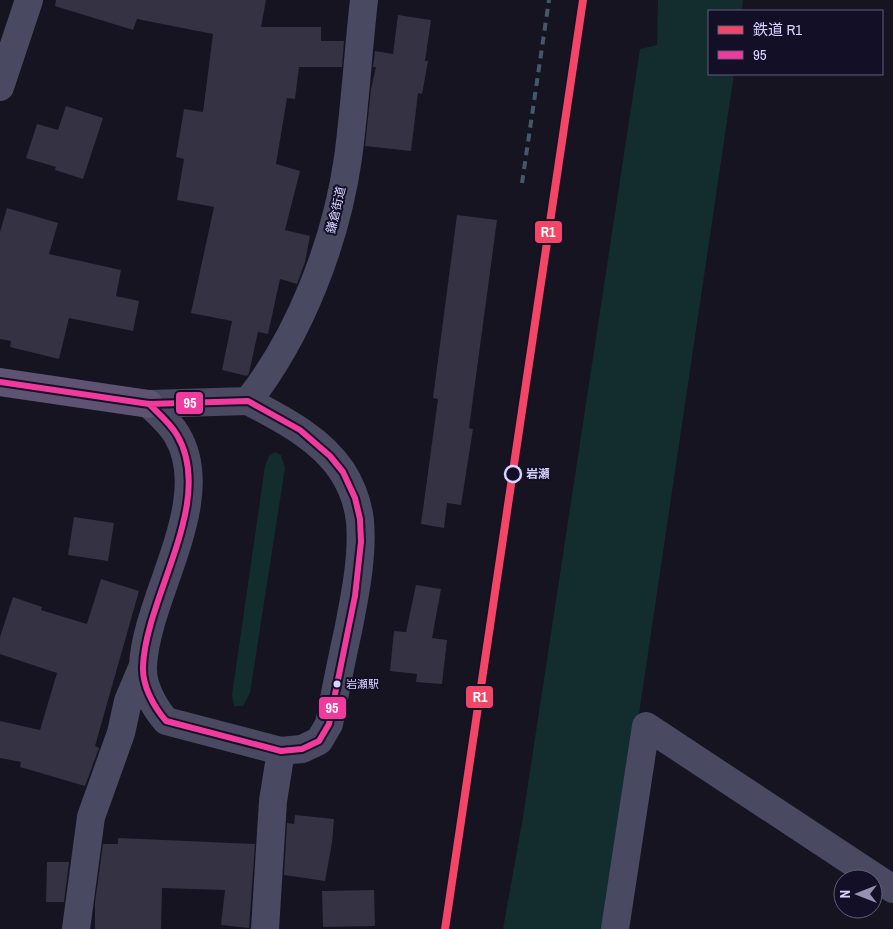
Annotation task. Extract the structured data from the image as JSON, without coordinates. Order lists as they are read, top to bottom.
{
  "streets": {
    "street": ["鎌倉街道"]
  },
  "places": ["岩瀬", "岩瀬駅"],
  "lines": ["rail line R1", "transit line 95"],
  "legend": ["鉄道 R1", "95"],
  "north": "left"
}
